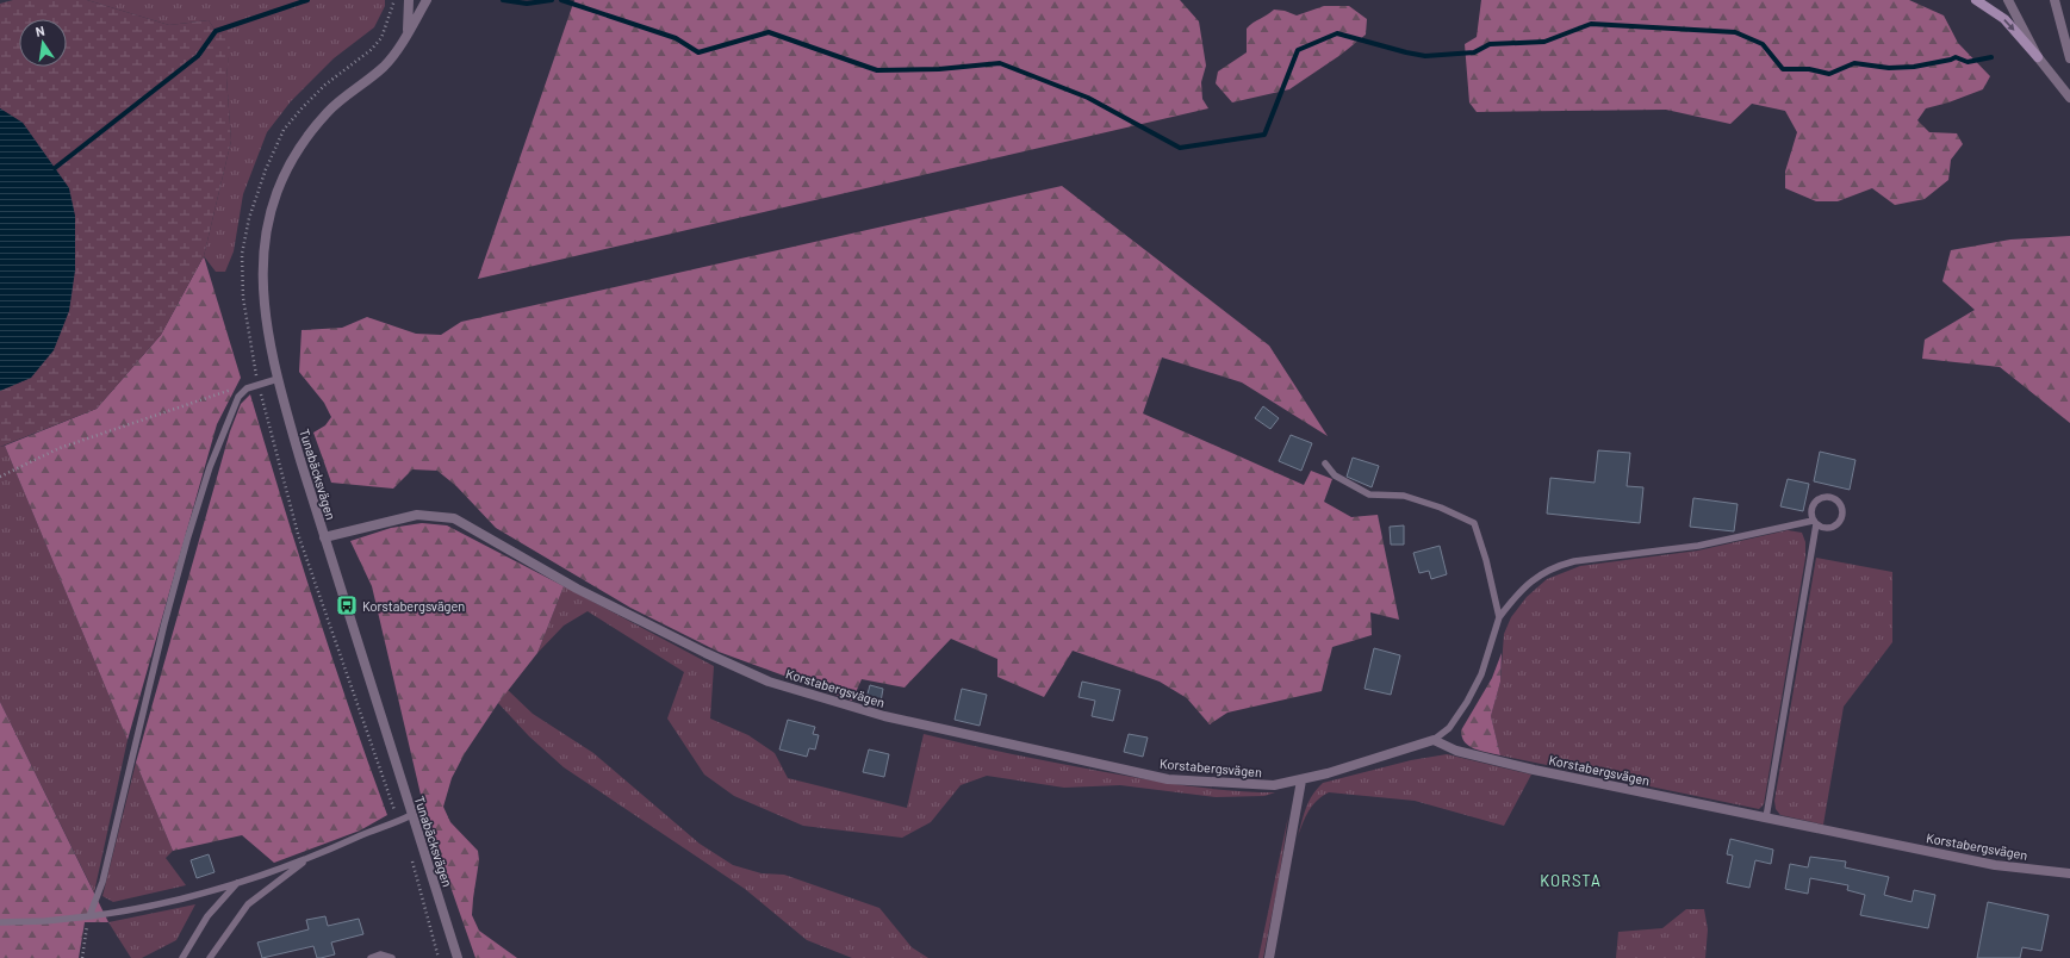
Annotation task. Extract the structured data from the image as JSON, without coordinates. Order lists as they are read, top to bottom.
{
  "streets": {
    "street": ["Tunabäcksvägen", "Korstabergsvägen"]
  },
  "crossings": [
    ["Tunabäcksvägen", "Korstabergsvägen"]
  ],
  "districts": ["KORSTA"],
  "places": {
    "bus stop": ["Korstabergsvägen"]
  },
  "north": "top"
}
